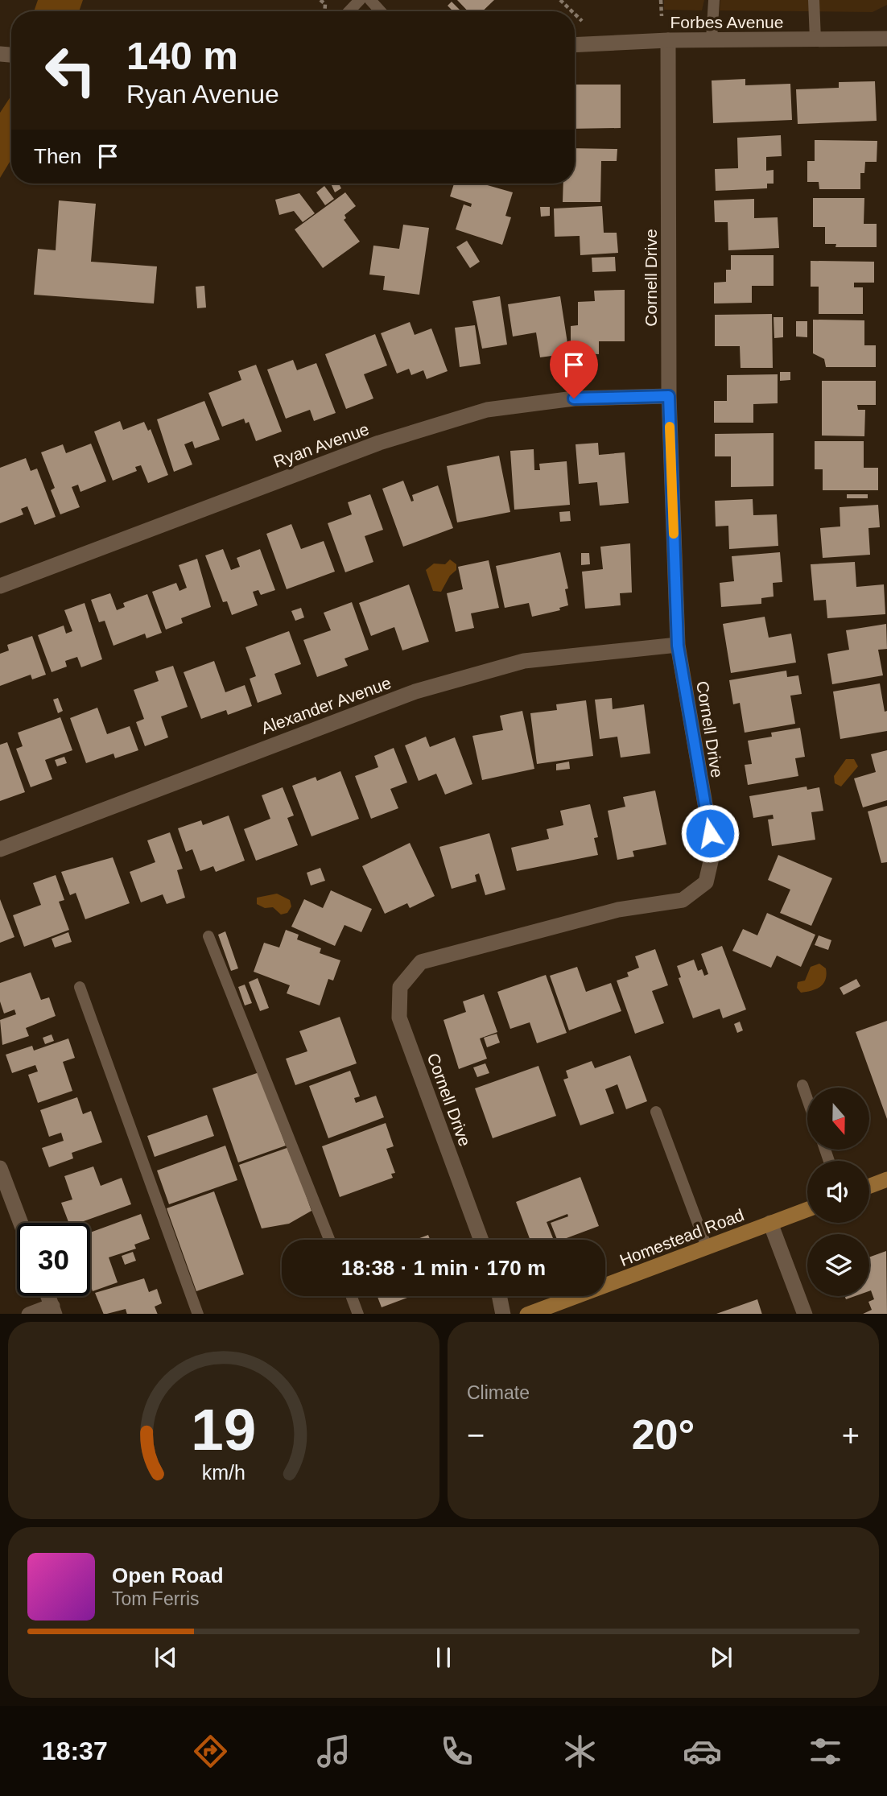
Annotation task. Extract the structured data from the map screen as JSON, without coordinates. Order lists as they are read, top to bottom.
{
  "streets": {
    "main road": ["Homestead Road"],
    "street": [
      "Forbes Avenue",
      "Cornell Drive",
      "Ryan Avenue",
      "Alexander Avenue"
    ]
  },
  "crossings": [
    ["Forbes Avenue", "Cornell Drive"],
    ["Cornell Drive", "Ryan Avenue"],
    ["Cornell Drive", "Alexander Avenue"]
  ],
  "north": "bottom",
  "page": {
    "turn": ["140 m", "Ryan Avenue"],
    "then": "Then",
    "limit": "30",
    "trip": "18:38 · 1 min · 170 m",
    "tile": "Climate",
    "heat": ["−", "20°", "+"],
    "song": ["Open Road", "Tom Ferris"],
    "tabs": "18:37",
    "gauge": ["19", "km/h"]
  }
}
